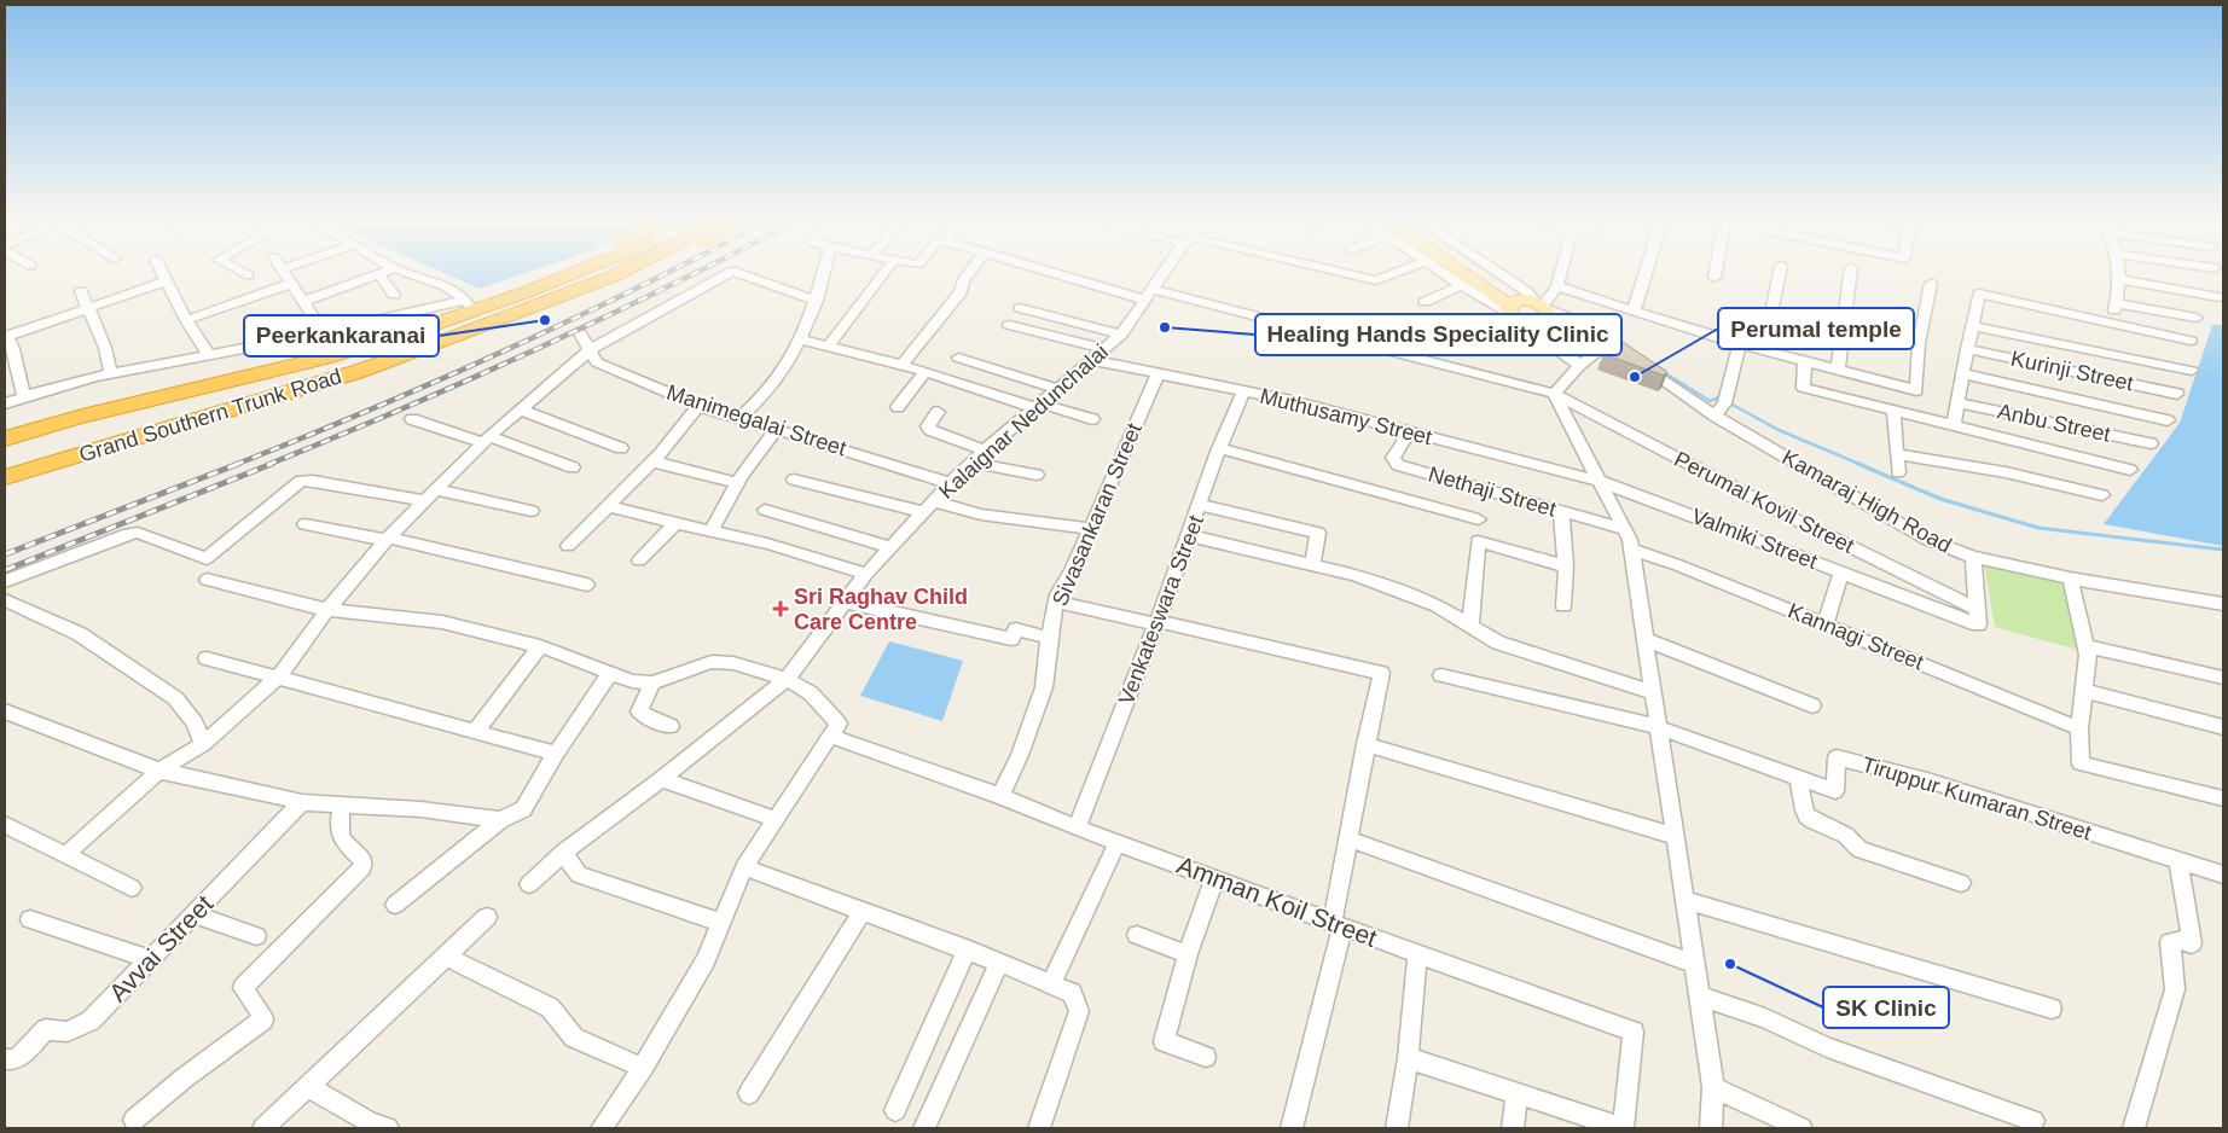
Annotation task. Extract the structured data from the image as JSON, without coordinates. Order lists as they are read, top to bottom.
{
  "streets": {
    "highway": ["Grand Southern Trunk Road"],
    "street": [
      "Kurinji Street",
      "Muthusamy Street",
      "Manimegalai Street",
      "Kalaignar Nedunchalai",
      "Anbu Street",
      "Nethaji Street",
      "Kamaraj High Road",
      "Perumal Kovil Street",
      "Sivasankaran Street",
      "Valmiki Street",
      "Venkateswara Street",
      "Kannagi Street",
      "Tiruppur Kumaran Street",
      "Amman Koil Street",
      "Avvai Street"
    ]
  },
  "crossings": [
    ["Muthusamy Street", "Kalaignar Nedunchalai"],
    ["Muthusamy Street", "Nethaji Street"],
    ["Muthusamy Street", "Sivasankaran Street"],
    ["Muthusamy Street", "Valmiki Street"],
    ["Muthusamy Street", "Venkateswara Street"],
    ["Manimegalai Street", "Kalaignar Nedunchalai"],
    ["Kalaignar Nedunchalai", "Perumal Kovil Street"],
    ["Perumal Kovil Street", "Valmiki Street"],
    ["Sivasankaran Street", "Amman Koil Street"],
    ["Venkateswara Street", "Amman Koil Street"]
  ],
  "places": {
    "other": [
      "Peerkankaranai",
      "Healing Hands Speciality Clinic",
      "Perumal temple",
      "SK Clinic"
    ],
    "health": ["Sri Raghav Child Care Centre"]
  }
}
